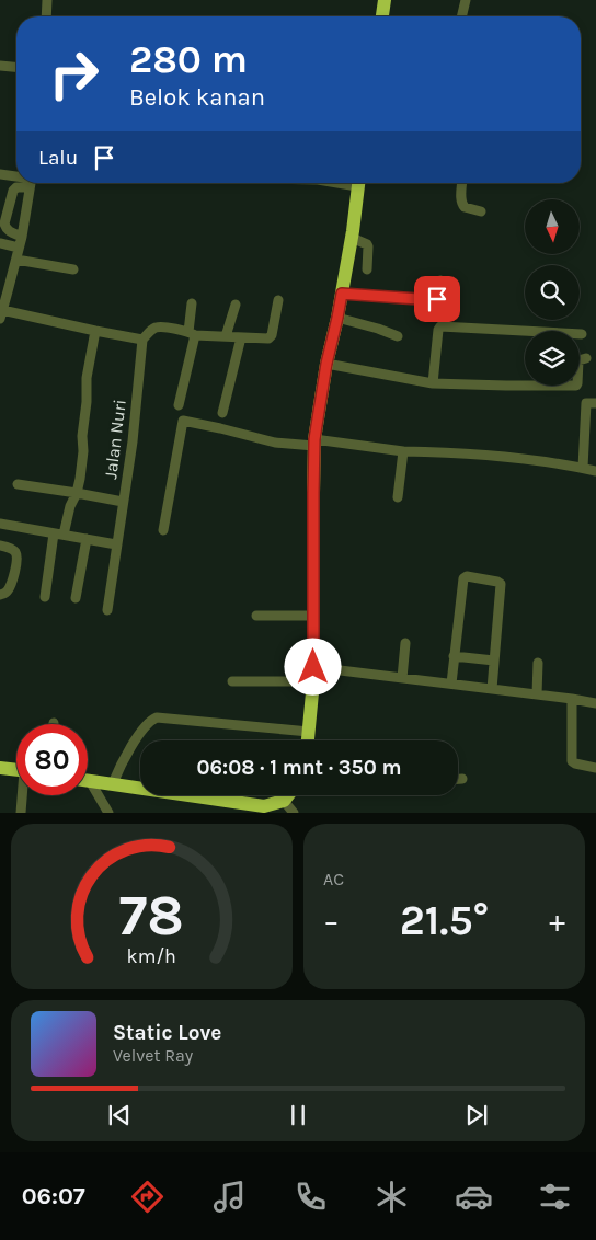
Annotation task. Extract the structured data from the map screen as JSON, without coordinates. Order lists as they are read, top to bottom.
{
  "streets": {
    "street": ["Jalan Nuri"]
  },
  "north": "bottom",
  "page": {
    "turn": ["280 m", "Belok kanan"],
    "then": "Lalu",
    "limit": "80",
    "trip": "06:08 · 1 mnt · 350 m",
    "tile": "AC",
    "heat": ["−", "21.5°", "+"],
    "song": ["Static Love", "Velvet Ray"],
    "tabs": "06:07",
    "gauge": ["78", "km/h"]
  }
}
